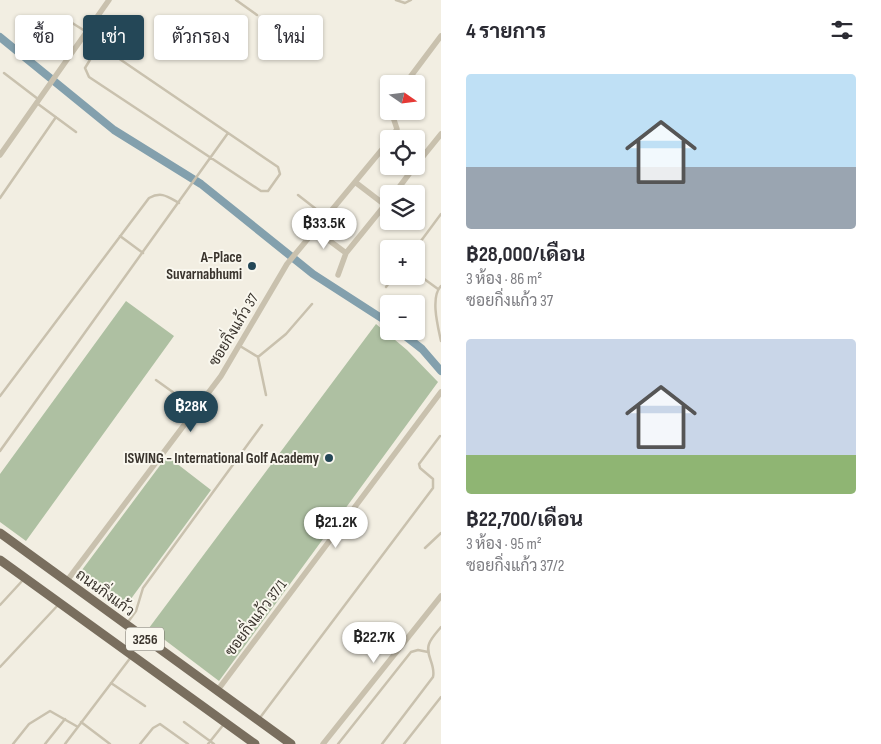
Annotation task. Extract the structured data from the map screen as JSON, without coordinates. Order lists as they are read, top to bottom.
{
  "streets": {
    "main road": ["ถนนกิ่งแก้ว", "3256"],
    "street": ["ซอยกิ่งแก้ว 37", "ซอยกิ่งแก้ว 37/1"]
  },
  "crossings": [
    ["ซอยกิ่งแก้ว 37", "ถนนกิ่งแก้ว"],
    ["ถนนกิ่งแก้ว", "ซอยกิ่งแก้ว 37/1"]
  ],
  "places": ["A-Place Suvarnabhumi", "ISWING - International Golf Academy"],
  "north": "right",
  "page": {
    "heading": "4 รายการ",
    "chip": [
      "ซื้อ",
      "เช่า",
      "ตัวกรอง",
      "ใหม่"
    ],
    "list": [
      {
        "name": "฿28,000/เดือน",
        "note": "3 ห้อง · 86 m² · ซอยกิ่งแก้ว 37"
      },
      {
        "name": "฿22,700/เดือน",
        "note": "3 ห้อง · 95 m² · ซอยกิ่งแก้ว 37/2"
      }
    ],
    "map_buttons": ["+", "−"],
    "price": [
      "฿33.5K",
      "฿28K",
      "฿21.2K",
      "฿22.7K"
    ]
  }
}
